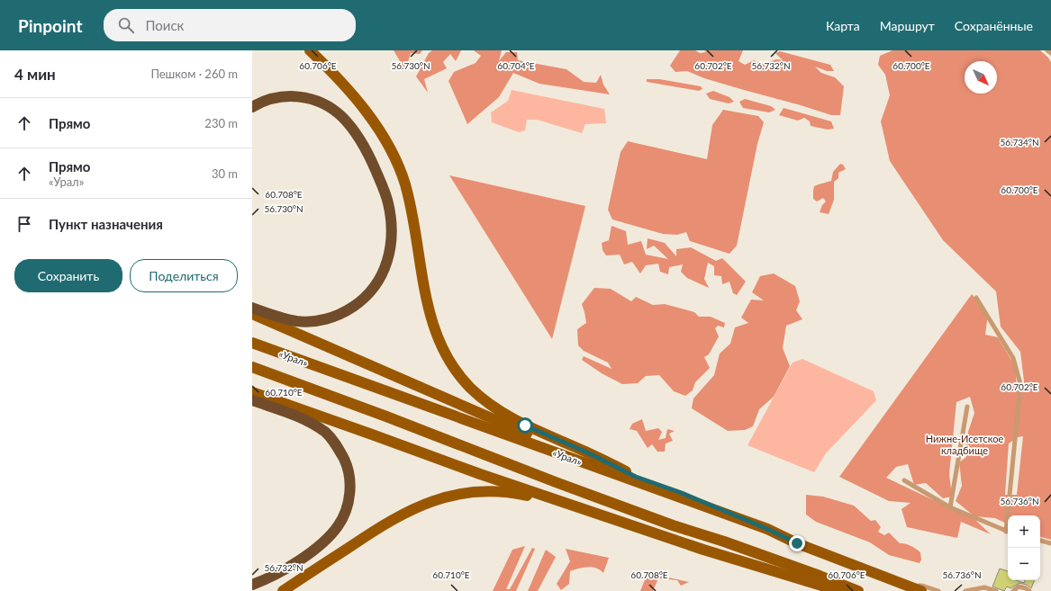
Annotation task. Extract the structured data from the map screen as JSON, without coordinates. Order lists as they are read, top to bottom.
{
  "streets": {
    "main road": ["«Урал»"]
  },
  "parks": ["Нижне-Исетское кладбище"],
  "north": "bottom right",
  "page": {
    "header": "Pinpoint",
    "search": "Поиск",
    "nav": ["Карта", "Маршрут", "Сохранённые"],
    "heading": ["4 мин", "Пешком · 260 m"],
    "list": [
      ["Прямо", "230 m"],
      ["Прямо", "«Урал»", "30 m"],
      "Пункт назначения"
    ],
    "buttons": ["Сохранить", "Поделиться"],
    "map_buttons": ["+", "−"]
  },
  "coordinates": [
    "60.706°E",
    "56.730°N",
    "60.704°E",
    "60.702°E",
    "56.732°N",
    "60.700°E",
    "56.734°N",
    "60.708°E",
    "60.710°E",
    "56.736°N"
  ]
}
